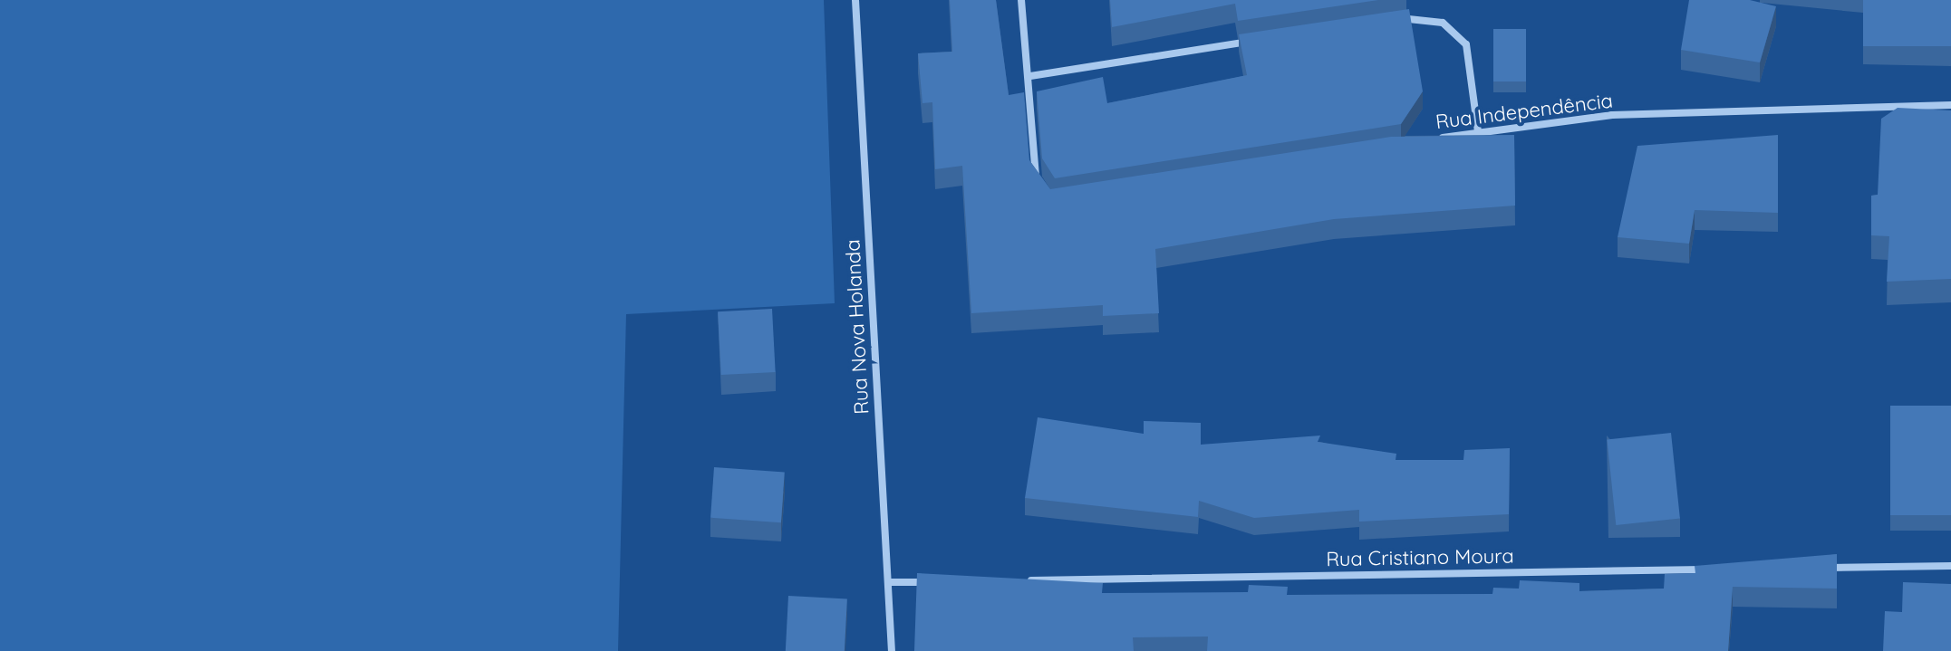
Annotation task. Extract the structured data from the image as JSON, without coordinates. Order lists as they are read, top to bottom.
{
  "streets": {
    "street": ["Rua Independência", "Rua Nova Holanda", "Rua Cristiano Moura"]
  }
}
